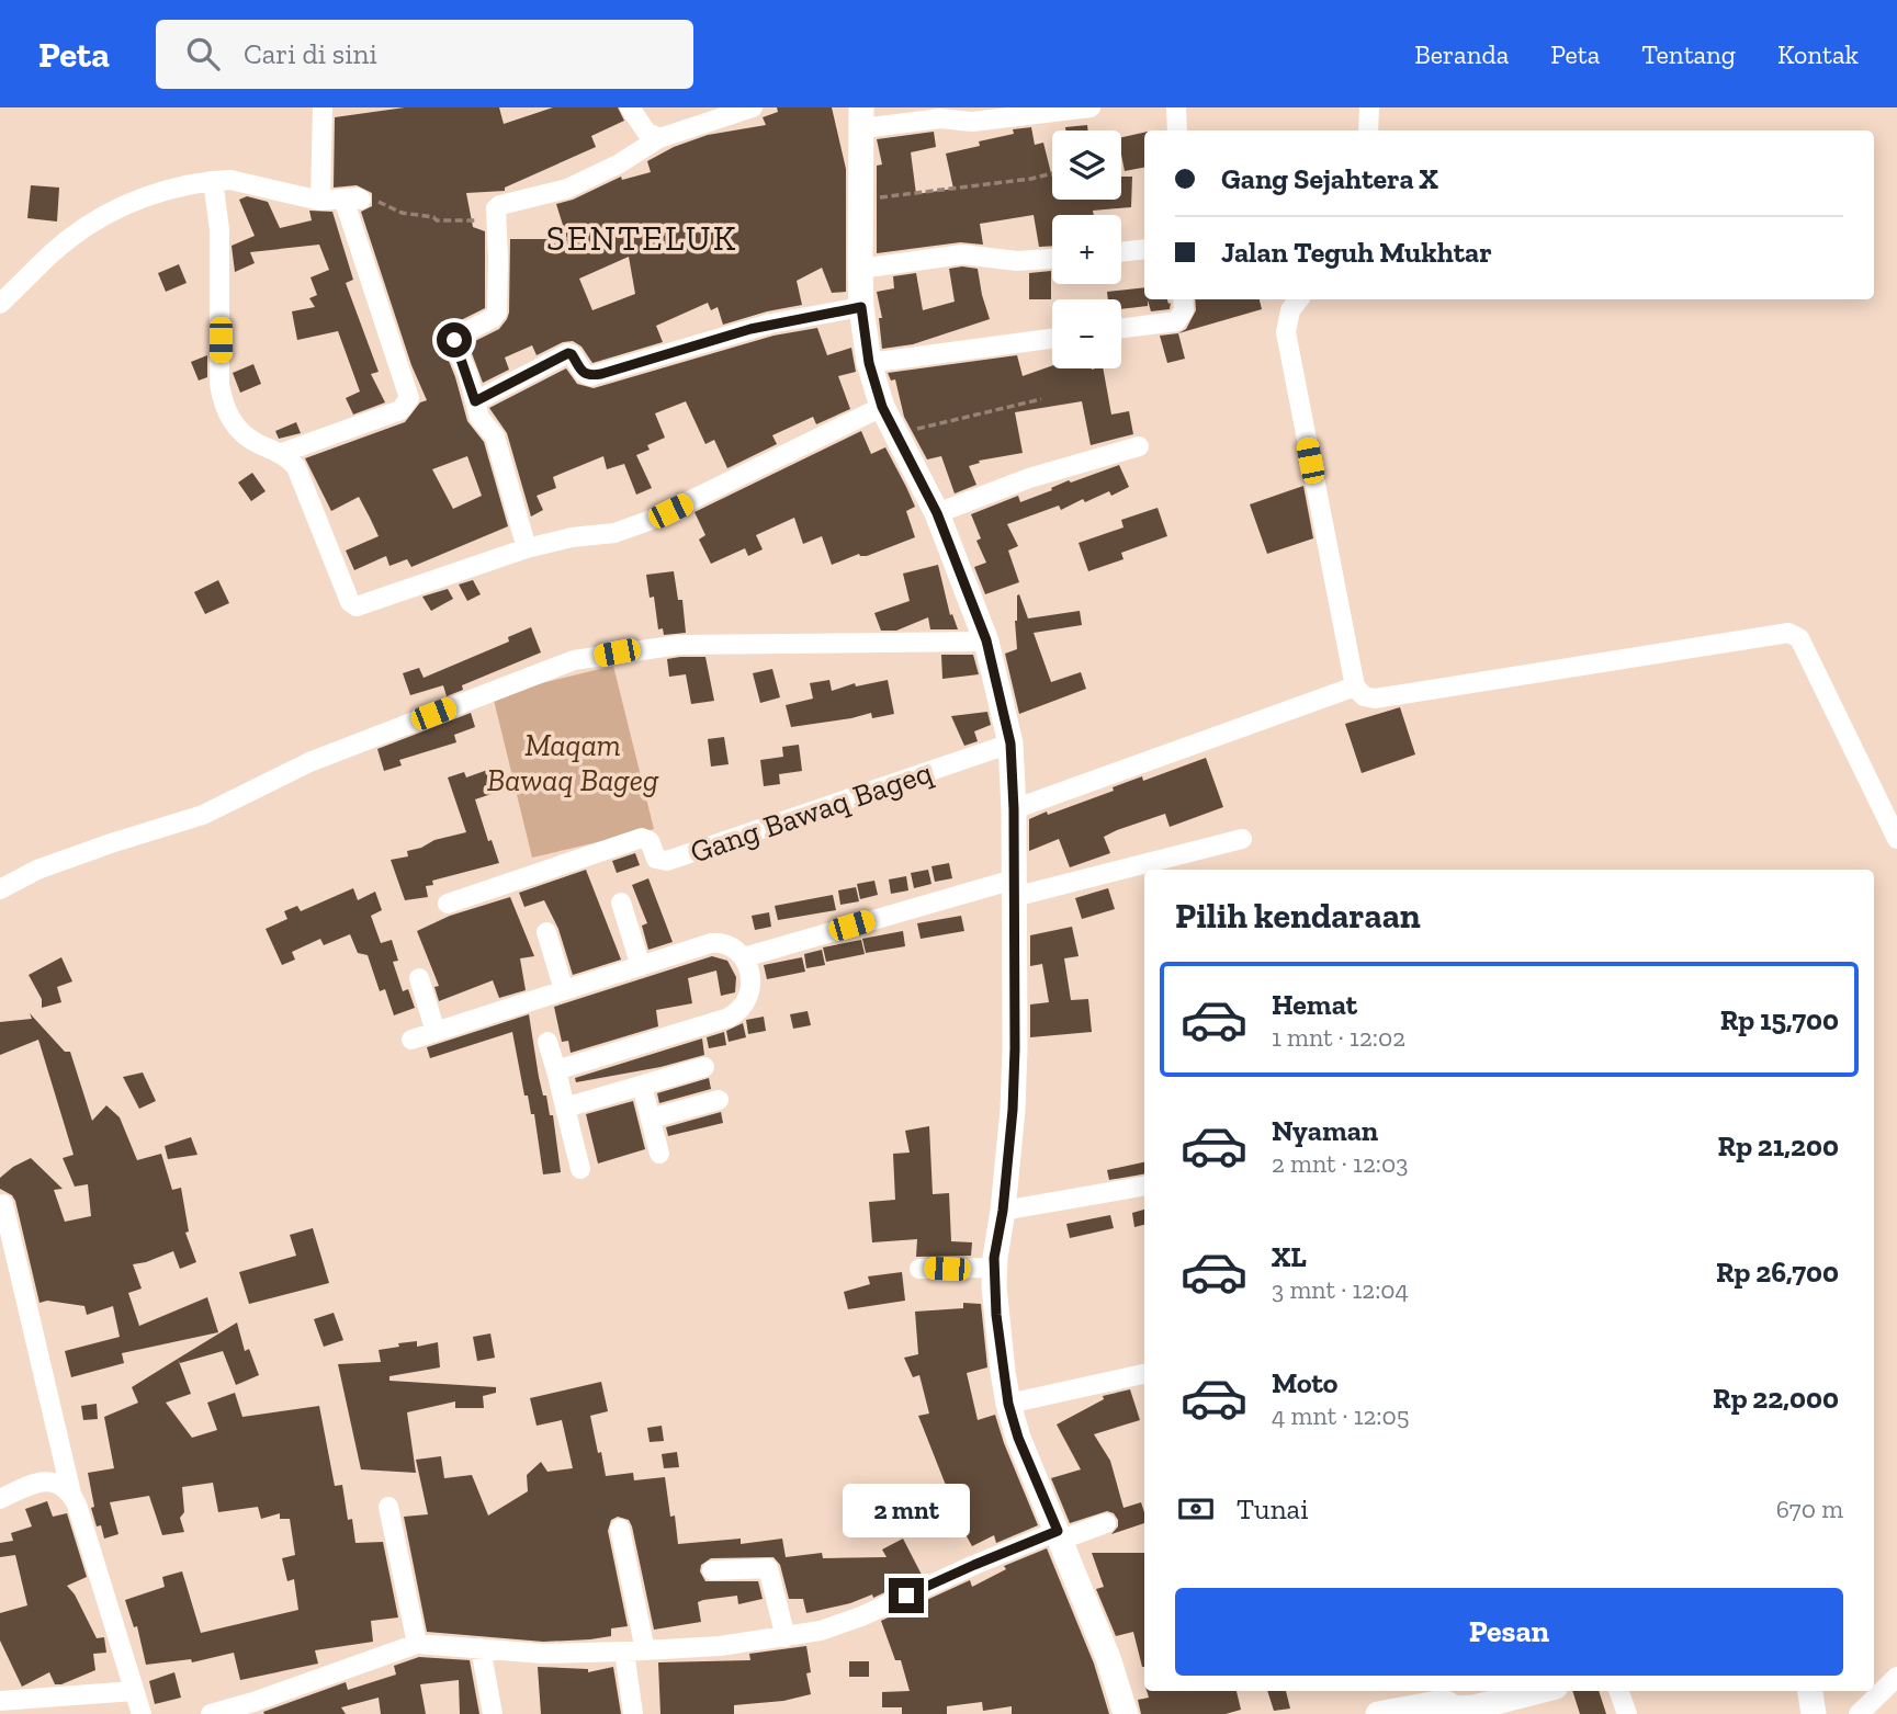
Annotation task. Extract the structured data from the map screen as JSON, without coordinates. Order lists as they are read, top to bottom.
{
  "streets": {
    "street": ["Gang Bawaq Bageq"]
  },
  "districts": ["SENTELUK"],
  "parks": ["Maqam Bawaq Bageg"],
  "page": {
    "header": "Peta",
    "search": "Cari di sini",
    "nav": [
      "Beranda",
      "Peta",
      "Tentang",
      "Kontak"
    ],
    "map_buttons": ["+", "−"],
    "banner": ["Gang Sejahtera X", "Jalan Teguh Mukhtar"],
    "heading": "Pilih kendaraan",
    "list": [
      {
        "name": "Hemat",
        "note": "1 mnt · 12:02",
        "value": "Rp 15,700"
      },
      {
        "name": "Nyaman",
        "note": "2 mnt · 12:03",
        "value": "Rp 21,200"
      },
      {
        "name": "XL",
        "note": "3 mnt · 12:04",
        "value": "Rp 26,700"
      },
      {
        "name": "Moto",
        "note": "4 mnt · 12:05",
        "value": "Rp 22,000"
      }
    ],
    "pay": ["Tunai", "670 m"],
    "bubble": "2 mnt",
    "buttons": "Pesan"
  }
}
